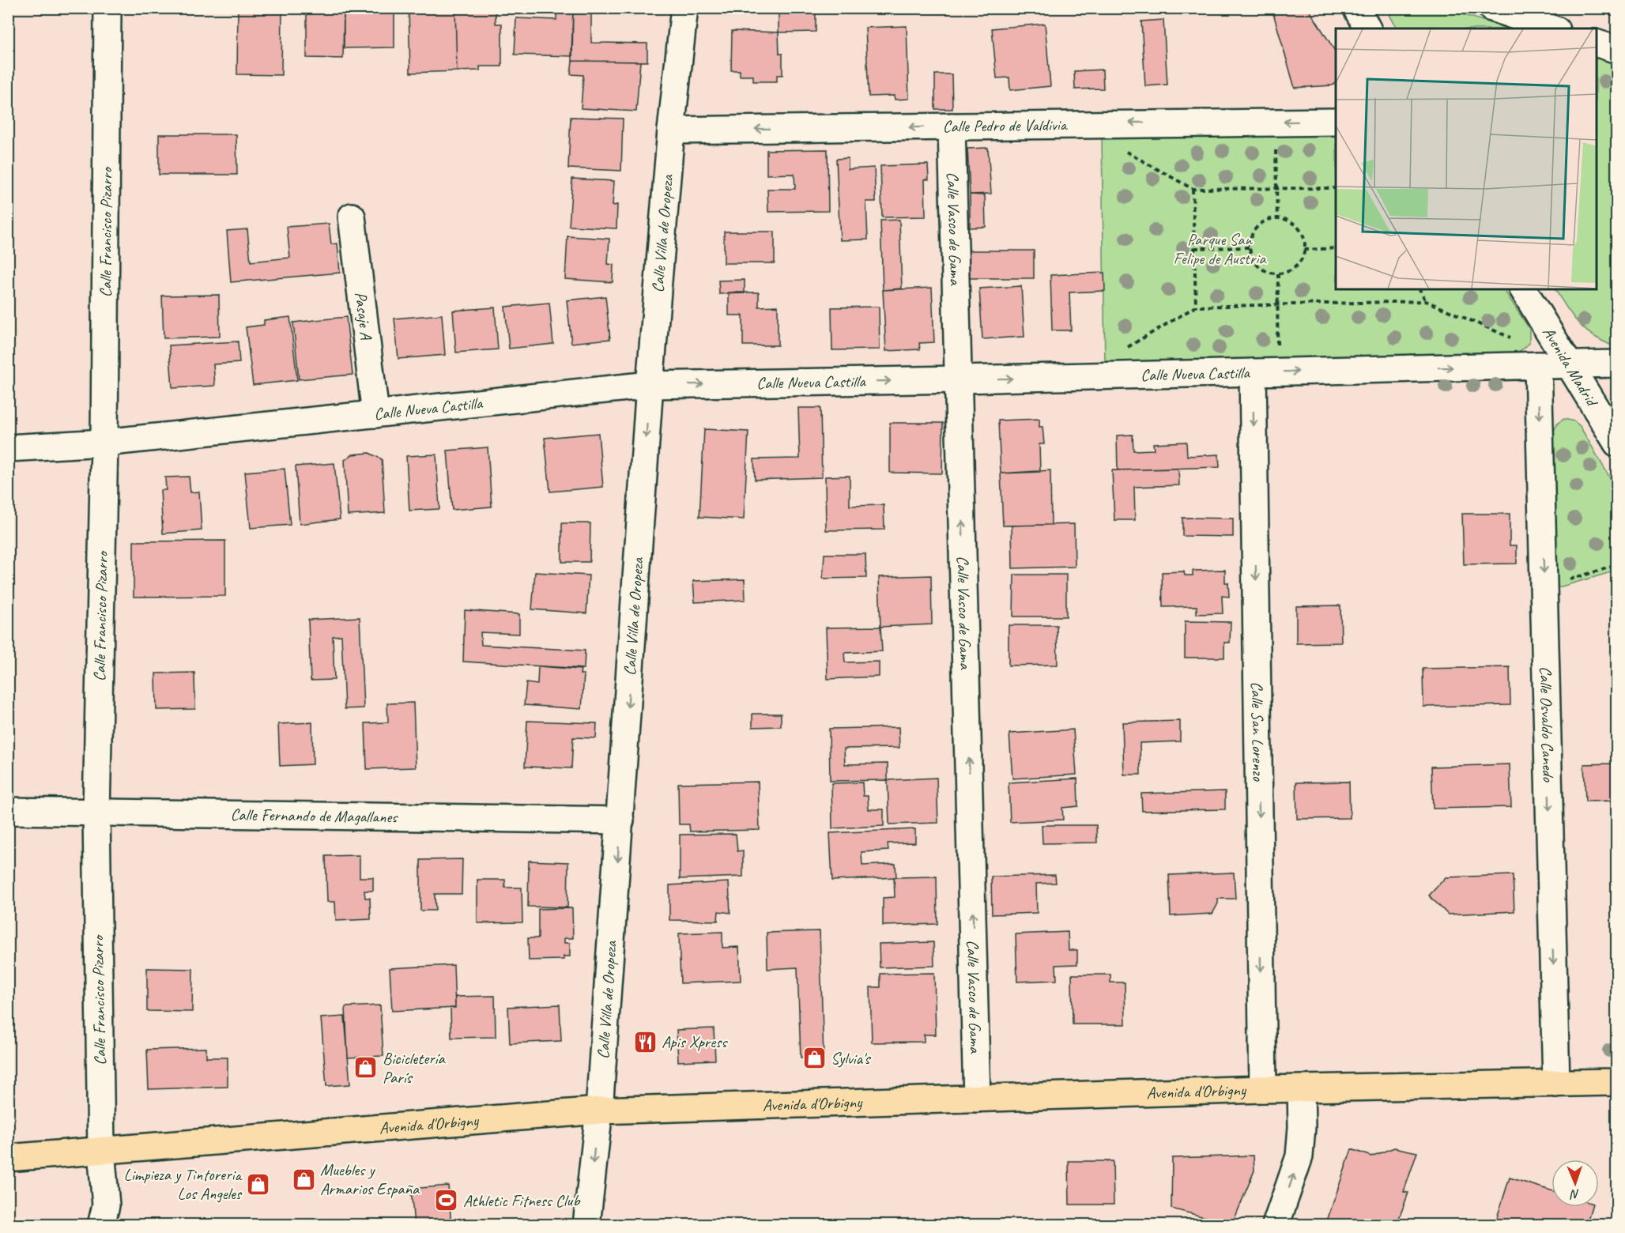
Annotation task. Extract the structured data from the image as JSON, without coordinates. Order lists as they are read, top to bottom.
{
  "streets": {
    "main road": ["Avenida d'Orbigny"],
    "street": [
      "Calle Pedro de Valdivia",
      "Calle Vasco de Gama",
      "Calle Francisco Pizarro",
      "Calle Villa de Oropeza",
      "Pasaje A",
      "Avenida Madrid",
      "Calle Nueva Castilla",
      "Calle Osvaldo Canedo",
      "Calle San Lorenzo",
      "Calle Fernando de Magallanes"
    ]
  },
  "crossings": [
    ["Calle Pedro de Valdivia", "Calle Vasco de Gama"],
    ["Calle Pedro de Valdivia", "Calle Villa de Oropeza"],
    ["Calle Vasco de Gama", "Calle Nueva Castilla"],
    ["Calle Vasco de Gama", "Avenida d'Orbigny"],
    ["Calle Francisco Pizarro", "Calle Nueva Castilla"],
    ["Calle Francisco Pizarro", "Calle Fernando de Magallanes"],
    ["Calle Francisco Pizarro", "Avenida d'Orbigny"],
    ["Calle Villa de Oropeza", "Calle Nueva Castilla"],
    ["Calle Villa de Oropeza", "Calle Fernando de Magallanes"],
    ["Calle Villa de Oropeza", "Avenida d'Orbigny"],
    ["Pasaje A", "Calle Nueva Castilla"],
    ["Avenida Madrid", "Calle Nueva Castilla"],
    ["Calle Nueva Castilla", "Calle Osvaldo Canedo"],
    ["Calle Nueva Castilla", "Calle San Lorenzo"],
    ["Calle Osvaldo Canedo", "Avenida d'Orbigny"],
    ["Calle San Lorenzo", "Avenida d'Orbigny"]
  ],
  "one_way": [
    "Calle Pedro de Valdivia",
    "Calle Vasco de Gama",
    "Calle Villa de Oropeza",
    "Calle Nueva Castilla",
    "Calle Osvaldo Canedo",
    "Calle San Lorenzo"
  ],
  "parks": ["Parque San Felipe de Austria"],
  "places": {
    "restaurant": ["Apis Xpress"],
    "shop": [
      "Sylvia's",
      "Bicicletería París",
      "Muebles y Armarios España",
      "Limpieza y Tintoreria Los Angeles"
    ],
    "sports": ["Athletic Fitness Club"]
  },
  "north": "bottom"
}
